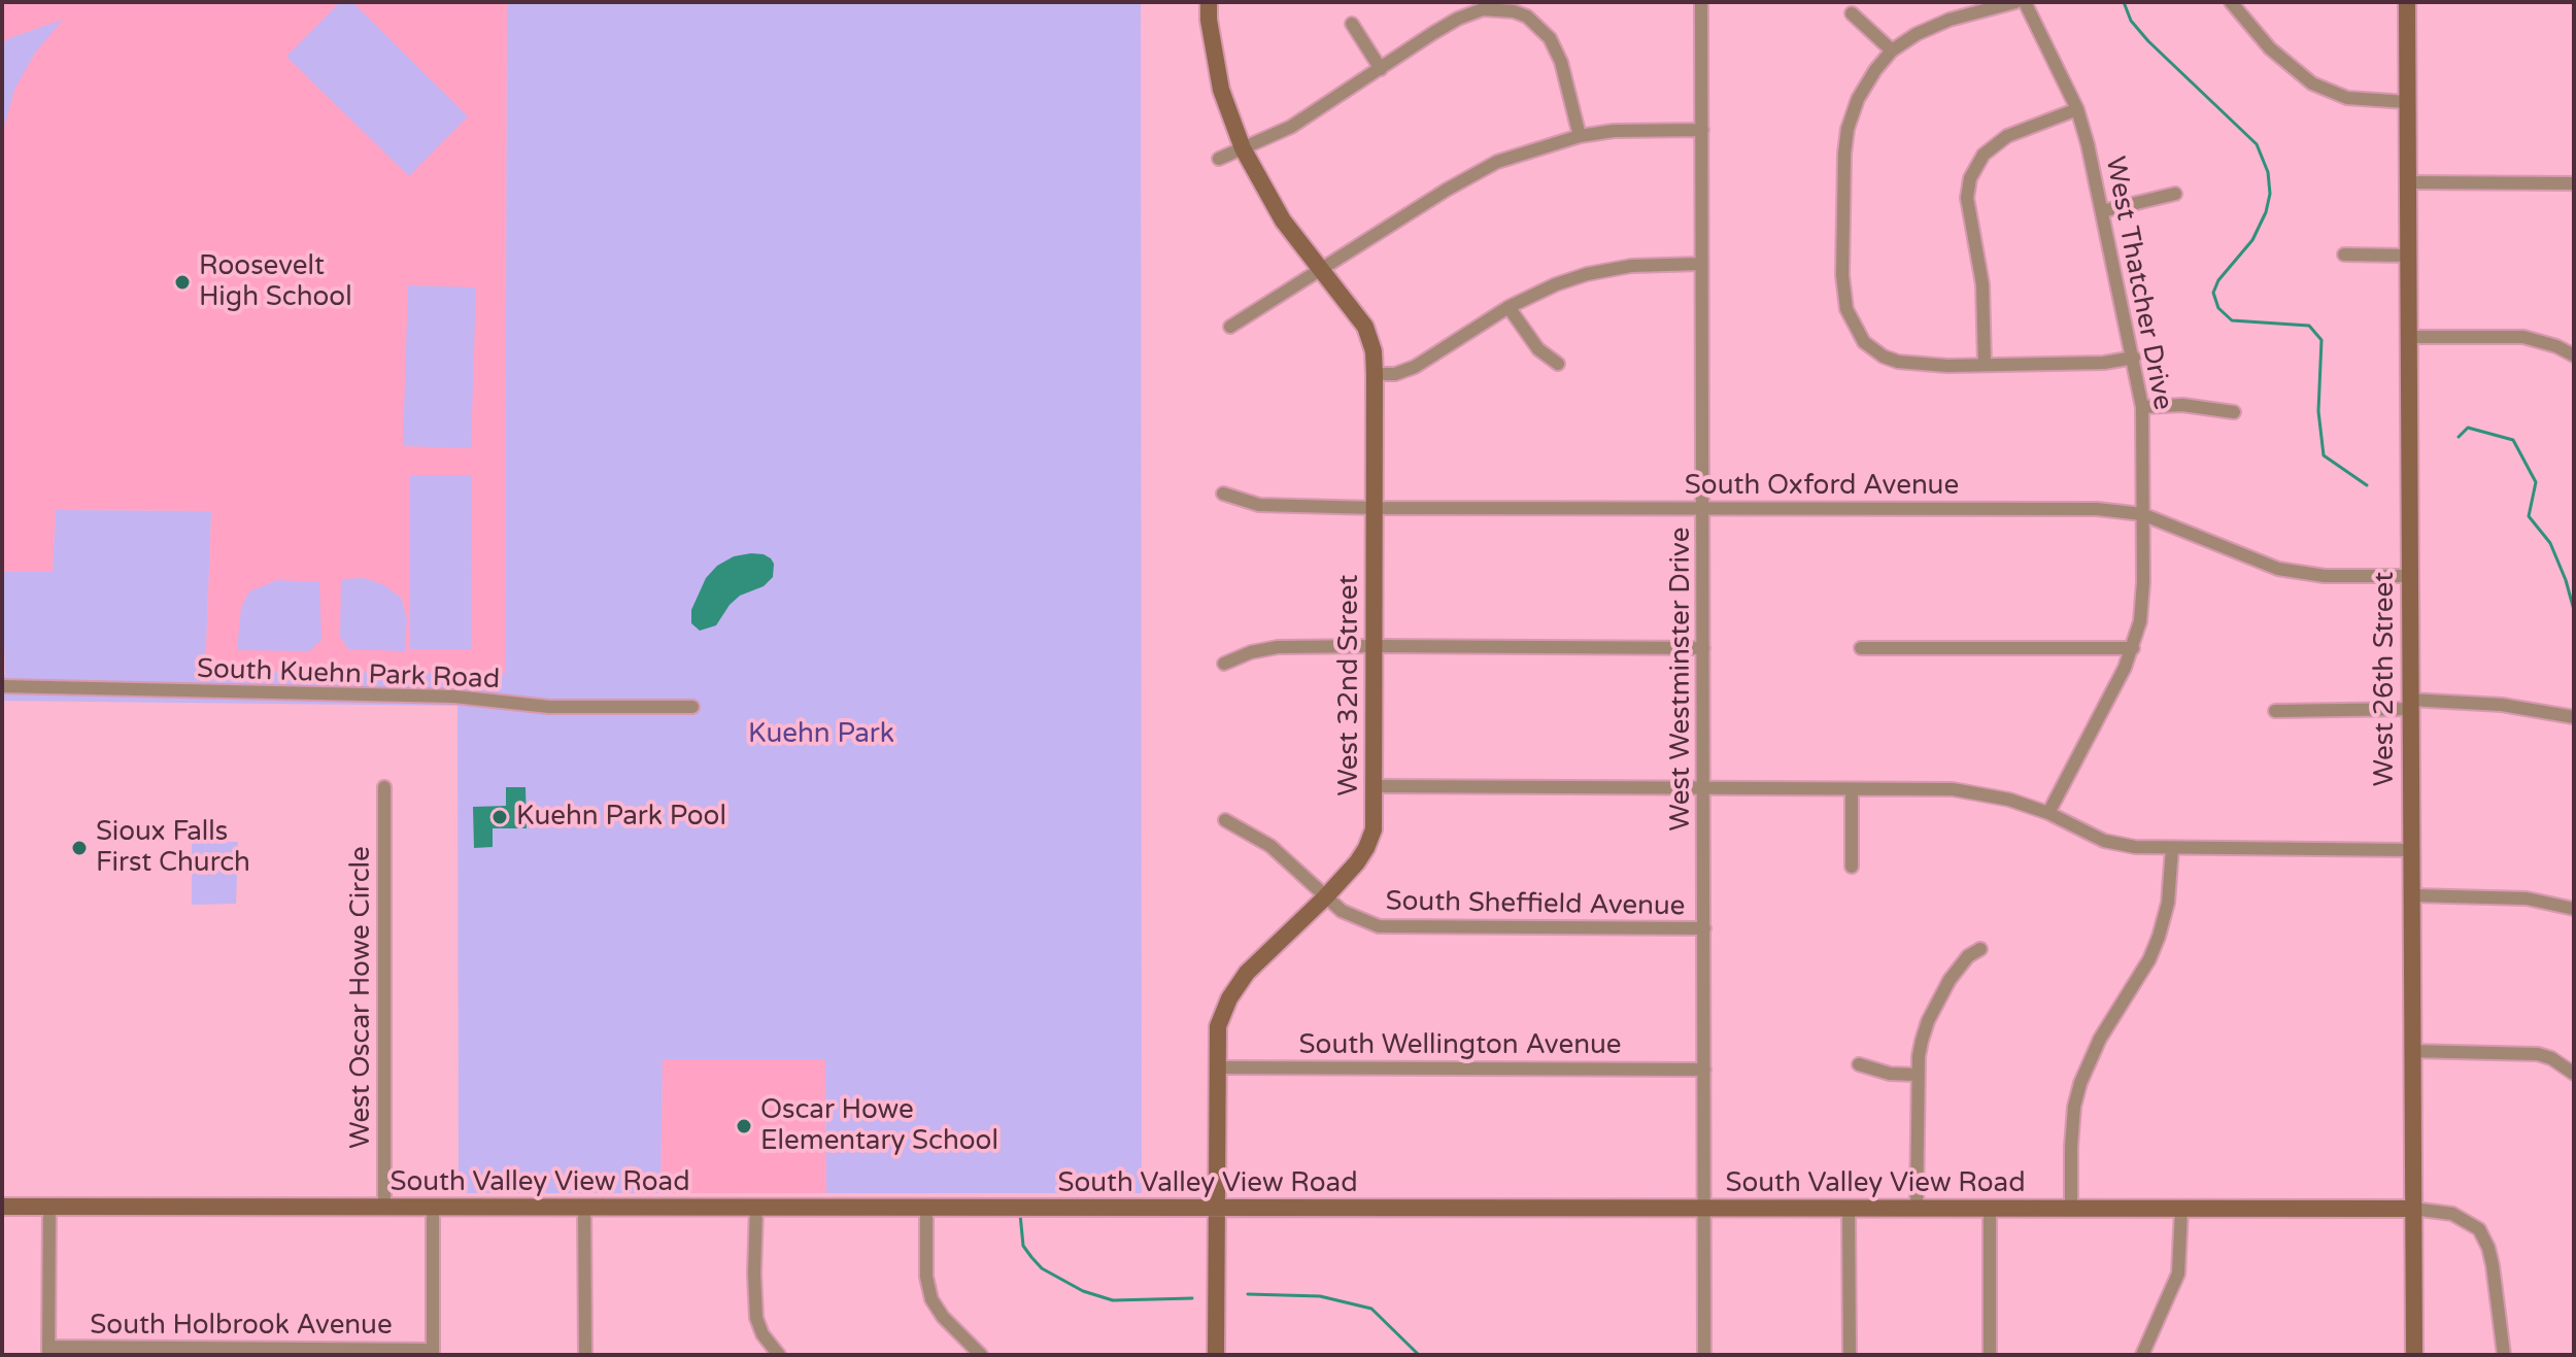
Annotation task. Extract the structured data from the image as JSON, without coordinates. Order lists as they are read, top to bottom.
{
  "streets": {
    "street": [
      "West Thatcher Drive",
      "South Oxford Avenue",
      "South Kuehn Park Road",
      "West Westminster Drive",
      "West 26th Street",
      "West 32nd Street",
      "South Sheffield Avenue",
      "West Oscar Howe Circle",
      "South Wellington Avenue",
      "South Valley View Road",
      "South Holbrook Avenue"
    ]
  },
  "crossings": [
    ["West Thatcher Drive", "South Oxford Avenue"],
    ["South Oxford Avenue", "West Westminster Drive"],
    ["South Oxford Avenue", "West 26th Street"],
    ["South Oxford Avenue", "West 32nd Street"],
    ["West Westminster Drive", "South Sheffield Avenue"],
    ["West Westminster Drive", "South Wellington Avenue"],
    ["West Westminster Drive", "South Valley View Road"],
    ["West 26th Street", "South Valley View Road"],
    ["West 32nd Street", "South Sheffield Avenue"],
    ["West 32nd Street", "South Wellington Avenue"],
    ["West 32nd Street", "South Valley View Road"],
    ["West Oscar Howe Circle", "South Valley View Road"]
  ],
  "parks": ["Kuehn Park"],
  "places": [
    "Roosevelt High School",
    "Kuehn Park Pool",
    "Sioux Falls First Church",
    "Oscar Howe Elementary School"
  ]
}
